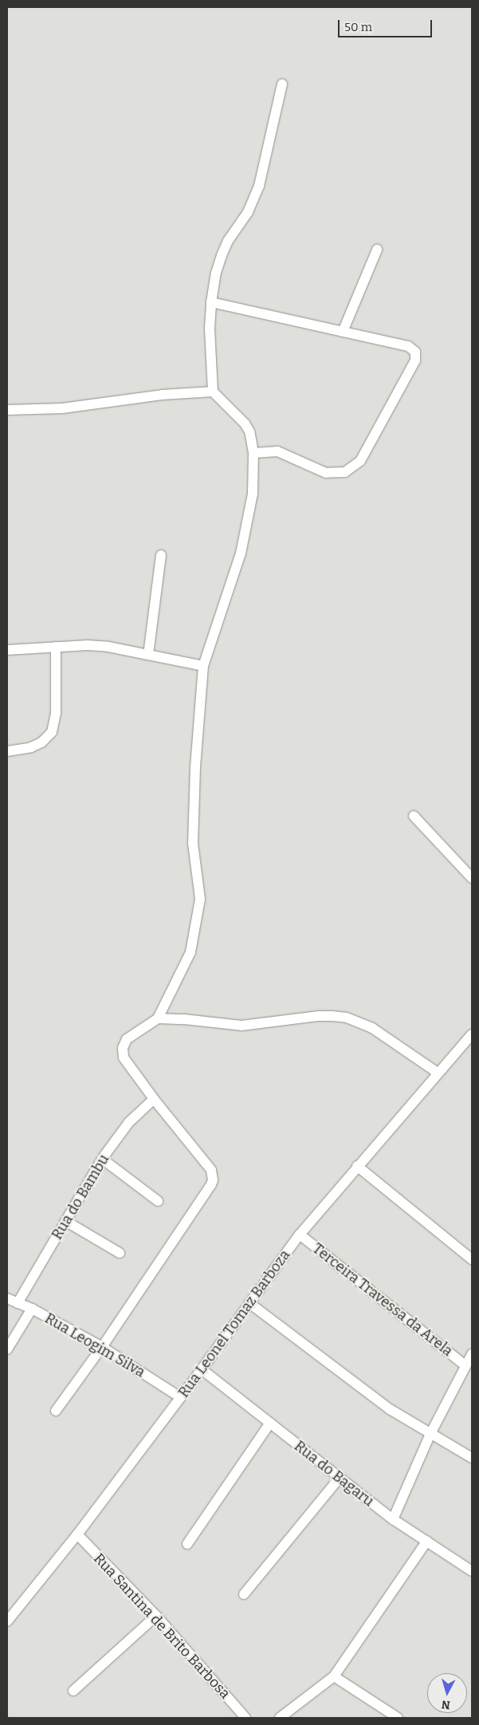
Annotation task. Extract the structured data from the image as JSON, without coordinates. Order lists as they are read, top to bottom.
{
  "streets": {
    "street": [
      "Rua do Bambu",
      "Terceira Travessa da Arela",
      "Rua Leonel Tomaz Barboza",
      "Rua Leogim Silva",
      "Rua do Bagaru",
      "Rua Santina de Brito Barbosa"
    ]
  },
  "crossings": [
    ["Rua do Bambu", "Rua Leogim Silva"],
    ["Terceira Travessa da Arela", "Rua Leonel Tomaz Barboza"],
    ["Rua Leonel Tomaz Barboza", "Rua Leogim Silva"],
    ["Rua Leonel Tomaz Barboza", "Rua do Bagaru"],
    ["Rua Leonel Tomaz Barboza", "Rua Santina de Brito Barbosa"]
  ],
  "scale_bar": "50 m",
  "north": "bottom"
}
